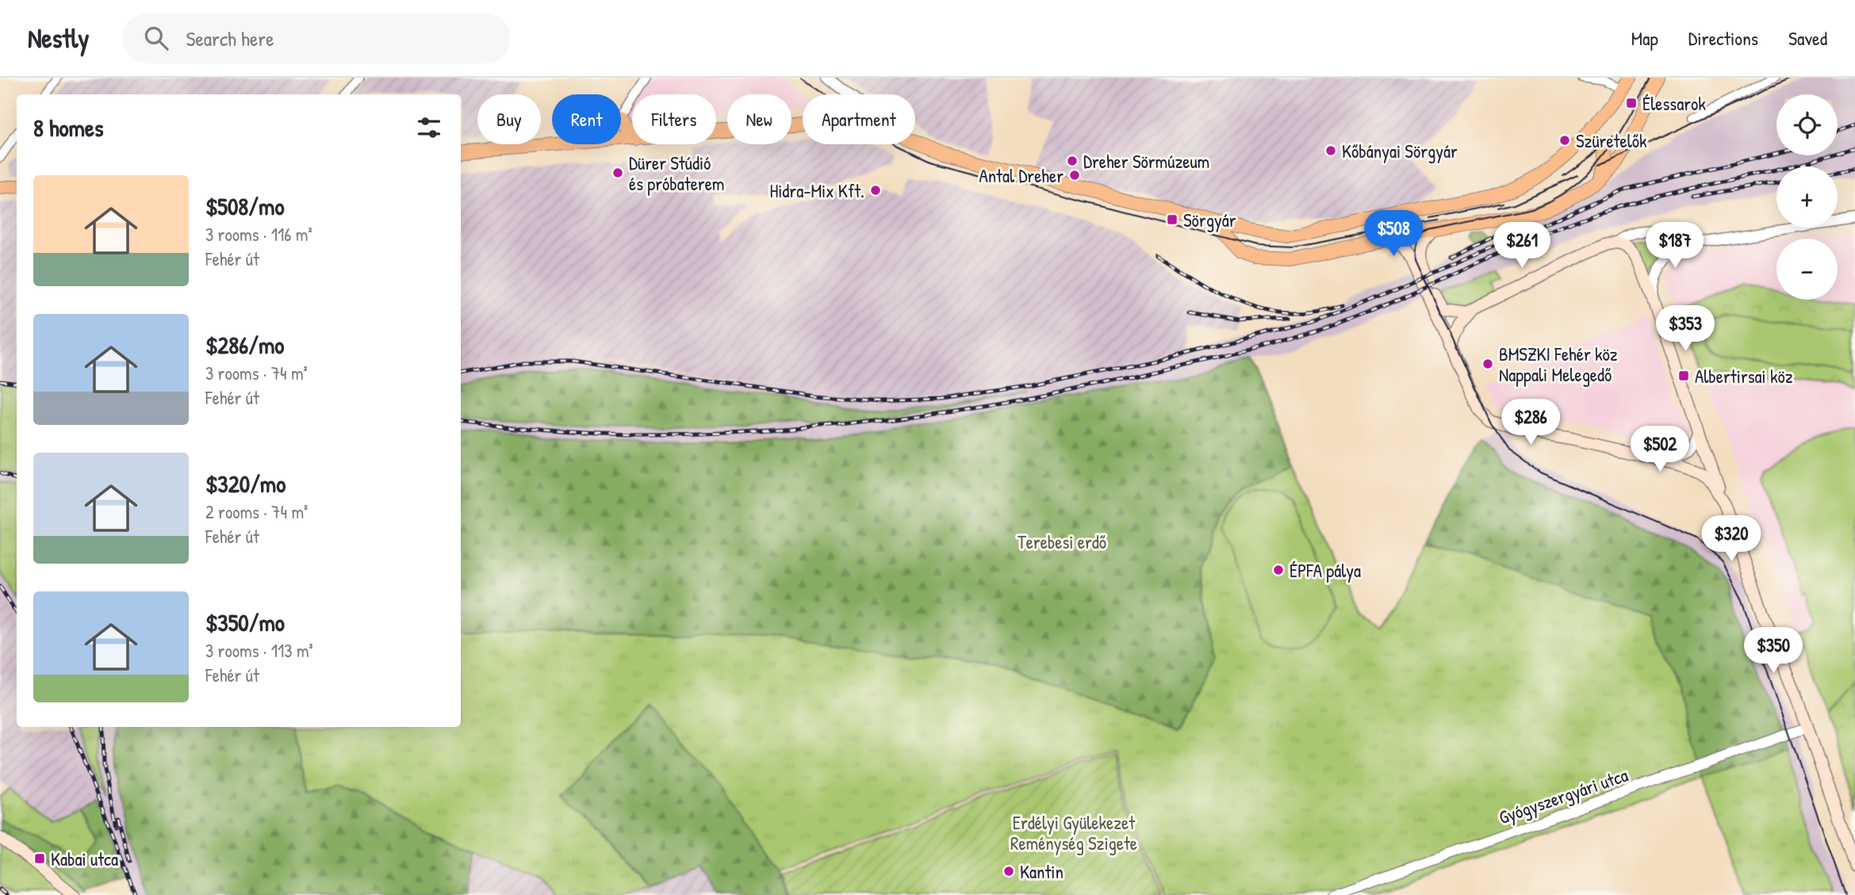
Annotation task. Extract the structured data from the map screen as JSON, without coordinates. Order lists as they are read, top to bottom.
{
  "streets": {
    "street": ["Gyógyszergyári utca"]
  },
  "parks": ["Terebesi erdő", "Erdélyi Gyülekezet Reménység Szigete"],
  "places": {
    "transit": [
      "Élessarok",
      "Sörgyár",
      "Albertirsai köz",
      "Kabai utca"
    ],
    "other": [
      "Szüretelők",
      "Kőbányai Sörgyár",
      "Dreher Sörmúzeum",
      "Dürer Stúdió és próbaterem",
      "Antal Dreher",
      "Hidra-Mix Kft.",
      "BMSZKI Fehér köz Nappali Melegedő",
      "ÉPFA pálya",
      "Kantin"
    ]
  },
  "page": {
    "header": "Nestly",
    "search": "Search here",
    "nav": ["Map", "Directions", "Saved"],
    "map_buttons": ["+", "−"],
    "chip": [
      "Buy",
      "Rent",
      "Filters",
      "New",
      "Apartment"
    ],
    "heading": "8 homes",
    "list": [
      {
        "name": "$508/mo",
        "note": "3 rooms · 116 m² · Fehér út"
      },
      {
        "name": "$286/mo",
        "note": "3 rooms · 74 m² · Fehér út"
      },
      {
        "name": "$320/mo",
        "note": "2 rooms · 74 m² · Fehér út"
      },
      {
        "name": "$350/mo",
        "note": "3 rooms · 113 m² · Fehér út"
      }
    ],
    "price": [
      "$508",
      "$261",
      "$187",
      "$353",
      "$286",
      "$502",
      "$320",
      "$350"
    ]
  }
}
